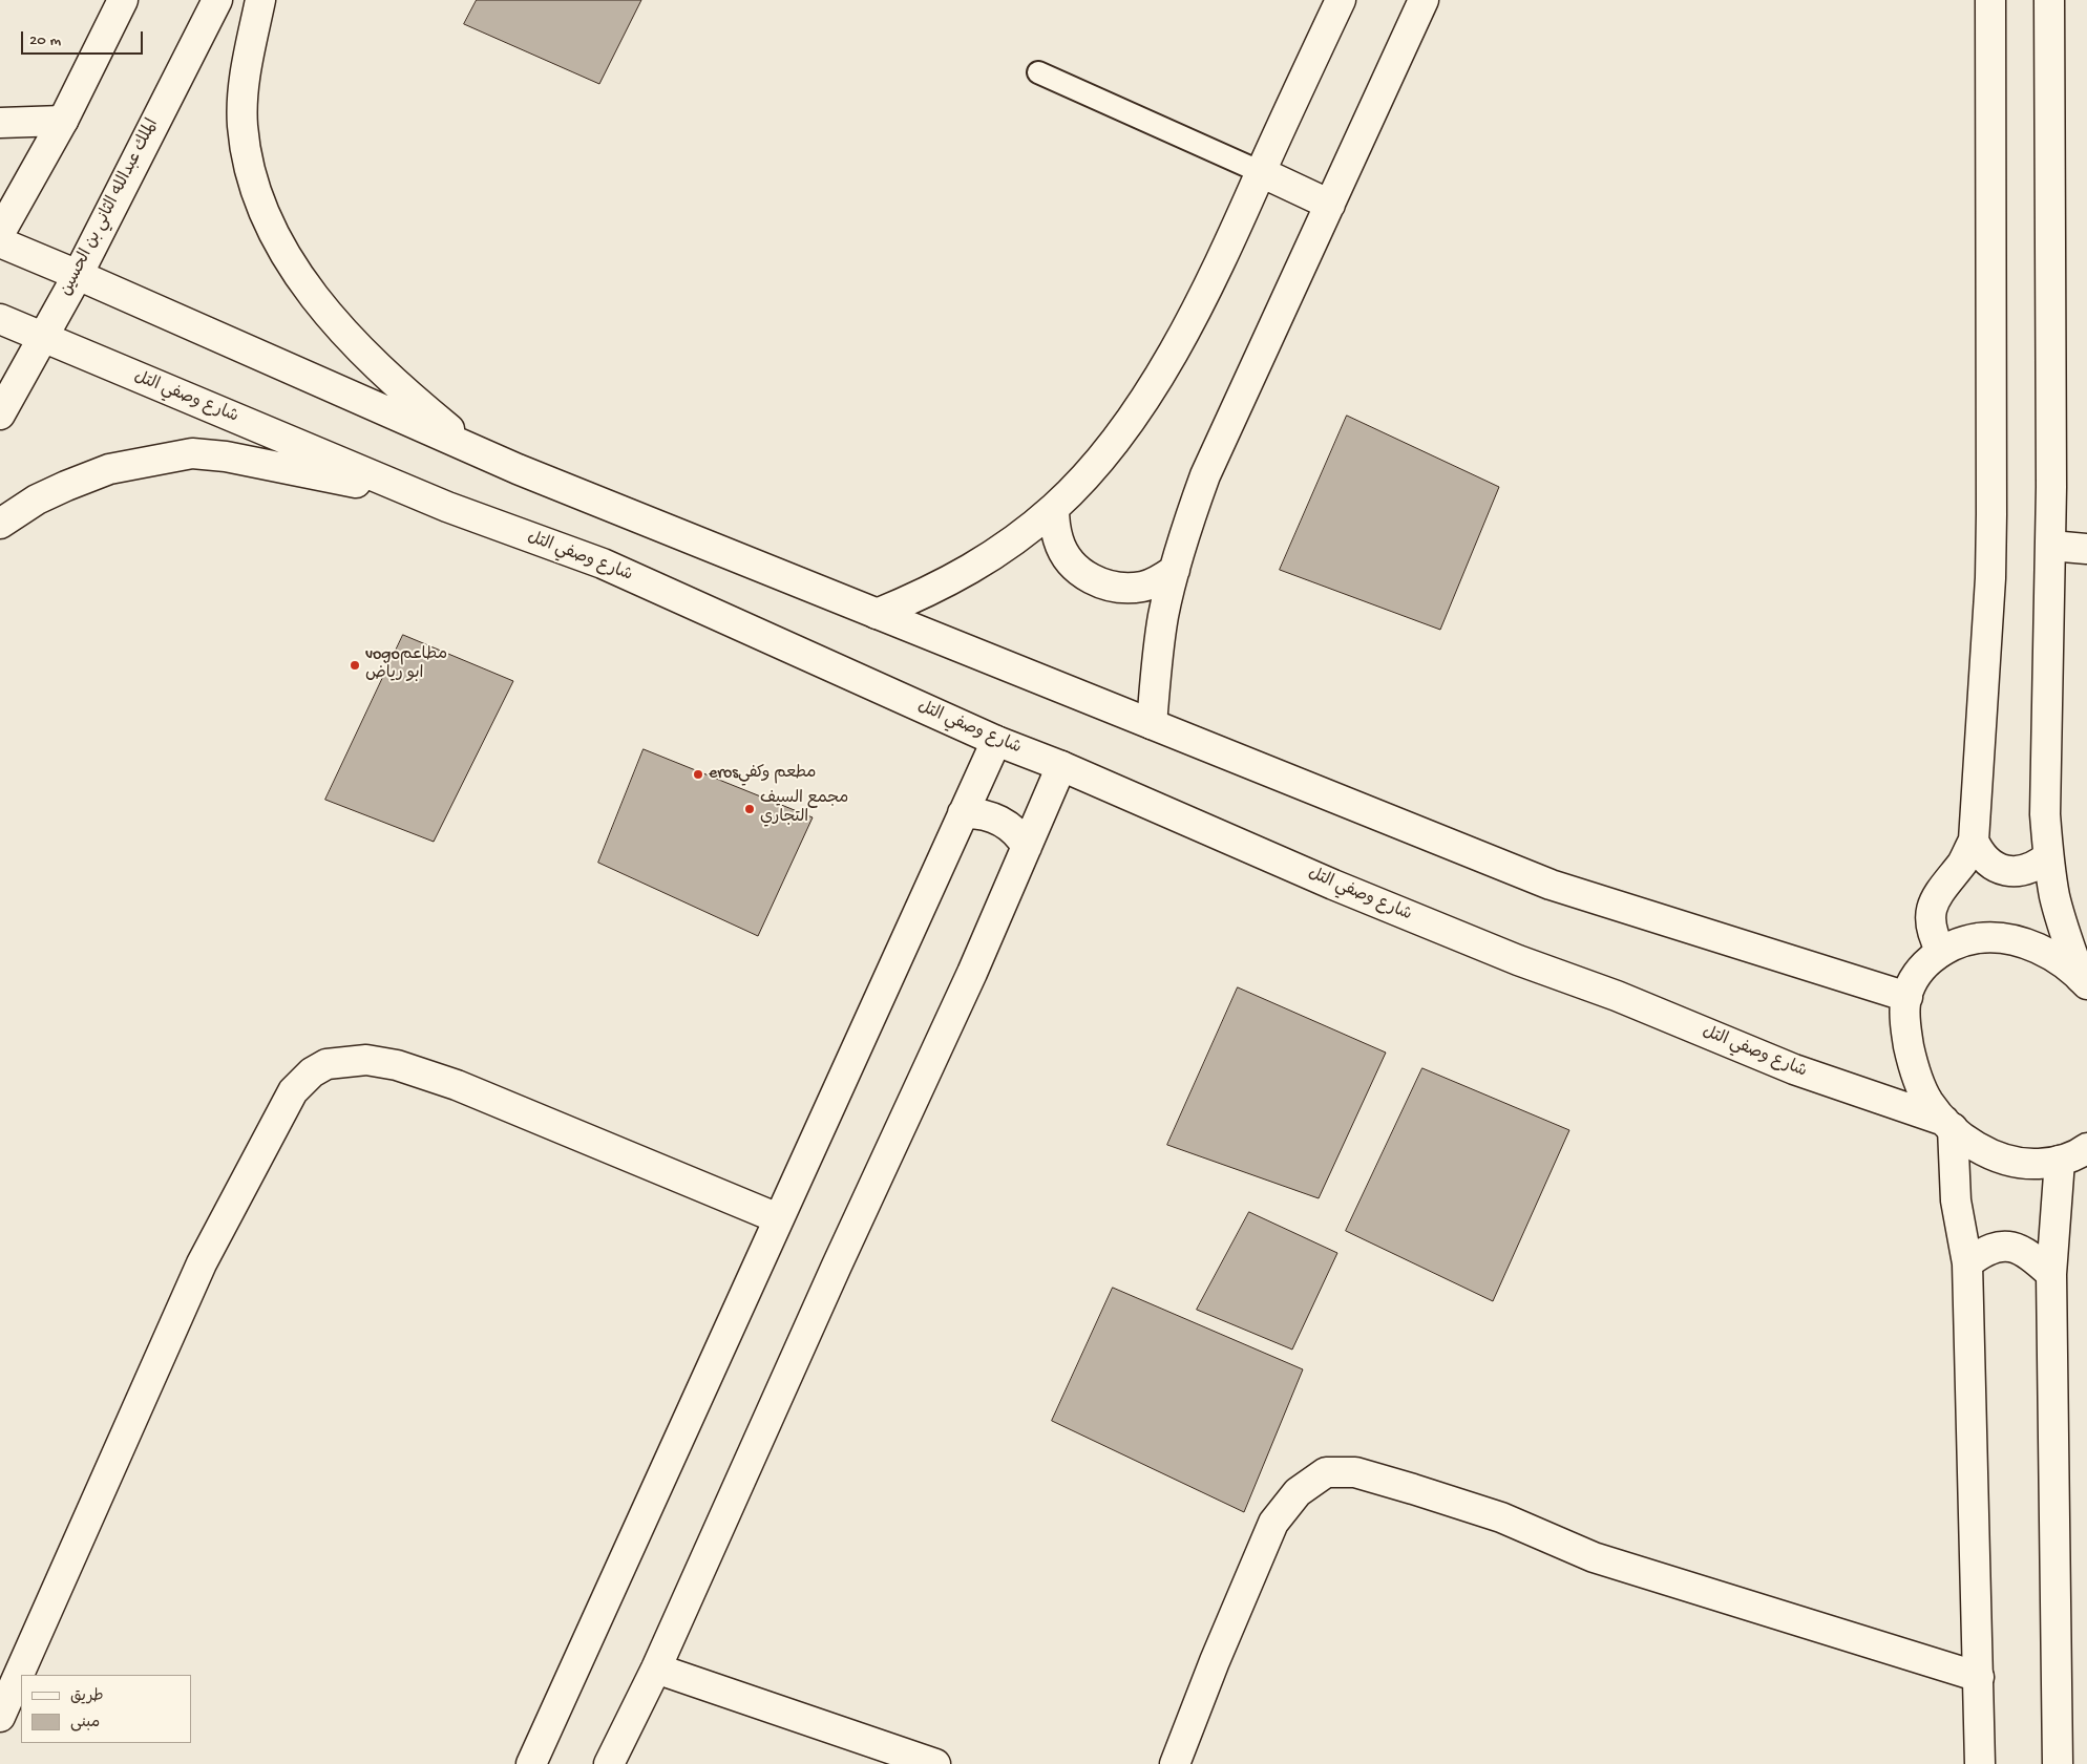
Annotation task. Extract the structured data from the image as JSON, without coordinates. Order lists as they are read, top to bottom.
{
  "streets": {
    "street": ["الملك عبدالله الثاني بن الحسين", "شارع وصفي التل"]
  },
  "crossings": [
    ["الملك عبدالله الثاني بن الحسين", "شارع وصفي التل"]
  ],
  "places": ["vogoمطاعم ابو رياض", "erosمطعم وكفي", "مجمع السيف التجاري"],
  "legend": ["طريق", "مبنى"],
  "scale_bar": "20 m"
}
